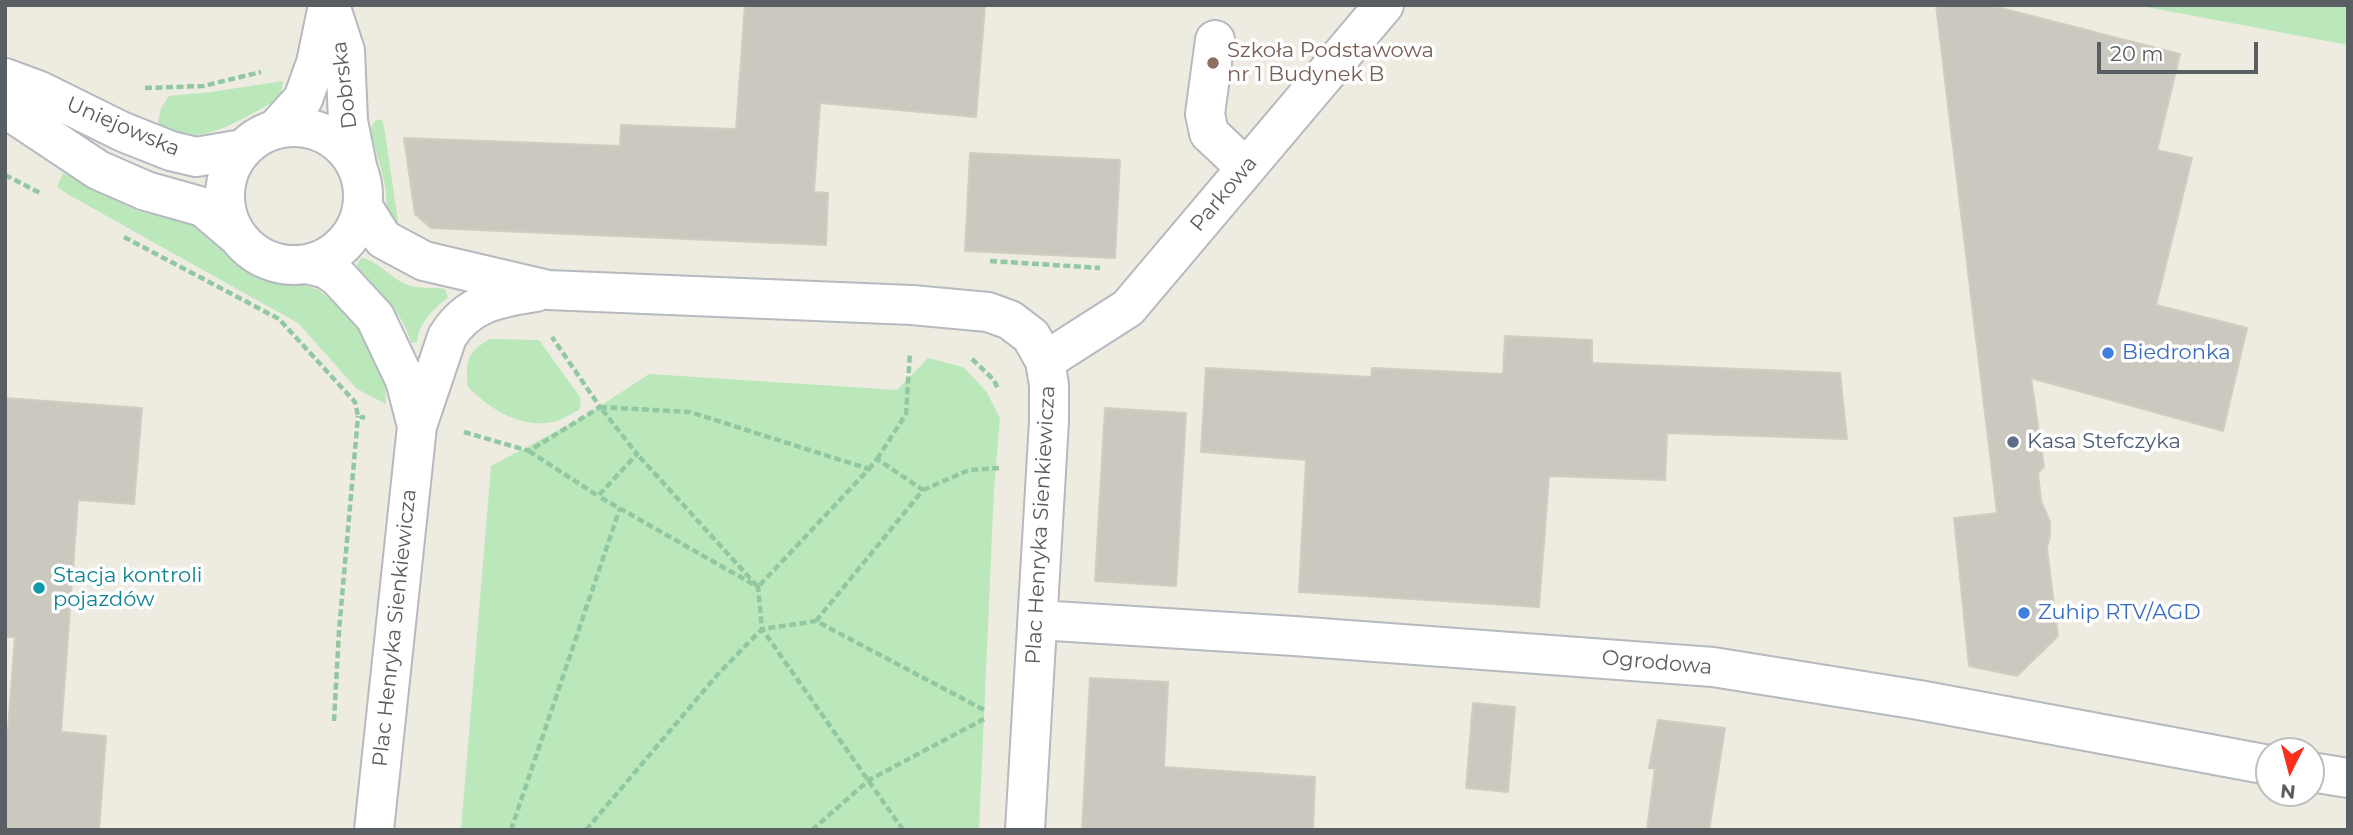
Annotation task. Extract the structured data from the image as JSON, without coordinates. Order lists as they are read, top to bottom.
{
  "streets": {
    "street": [
      "Dobrska",
      "Uniejowska",
      "Parkowa",
      "Plac Henryka Sienkiewicza",
      "Ogrodowa"
    ]
  },
  "crossings": [
    ["Dobrska", "Uniejowska"],
    ["Dobrska", "Plac Henryka Sienkiewicza"],
    ["Uniejowska", "Plac Henryka Sienkiewicza"],
    ["Parkowa", "Plac Henryka Sienkiewicza"],
    ["Plac Henryka Sienkiewicza", "Ogrodowa"]
  ],
  "places": [
    "Szkoła Podstawowa nr 1 Budynek B",
    "Biedronka",
    "Kasa Stefczyka",
    "Stacja kontroli pojazdów",
    "Zuhip RTV/AGD"
  ],
  "scale_bar": "20 m",
  "north": "bottom"
}
